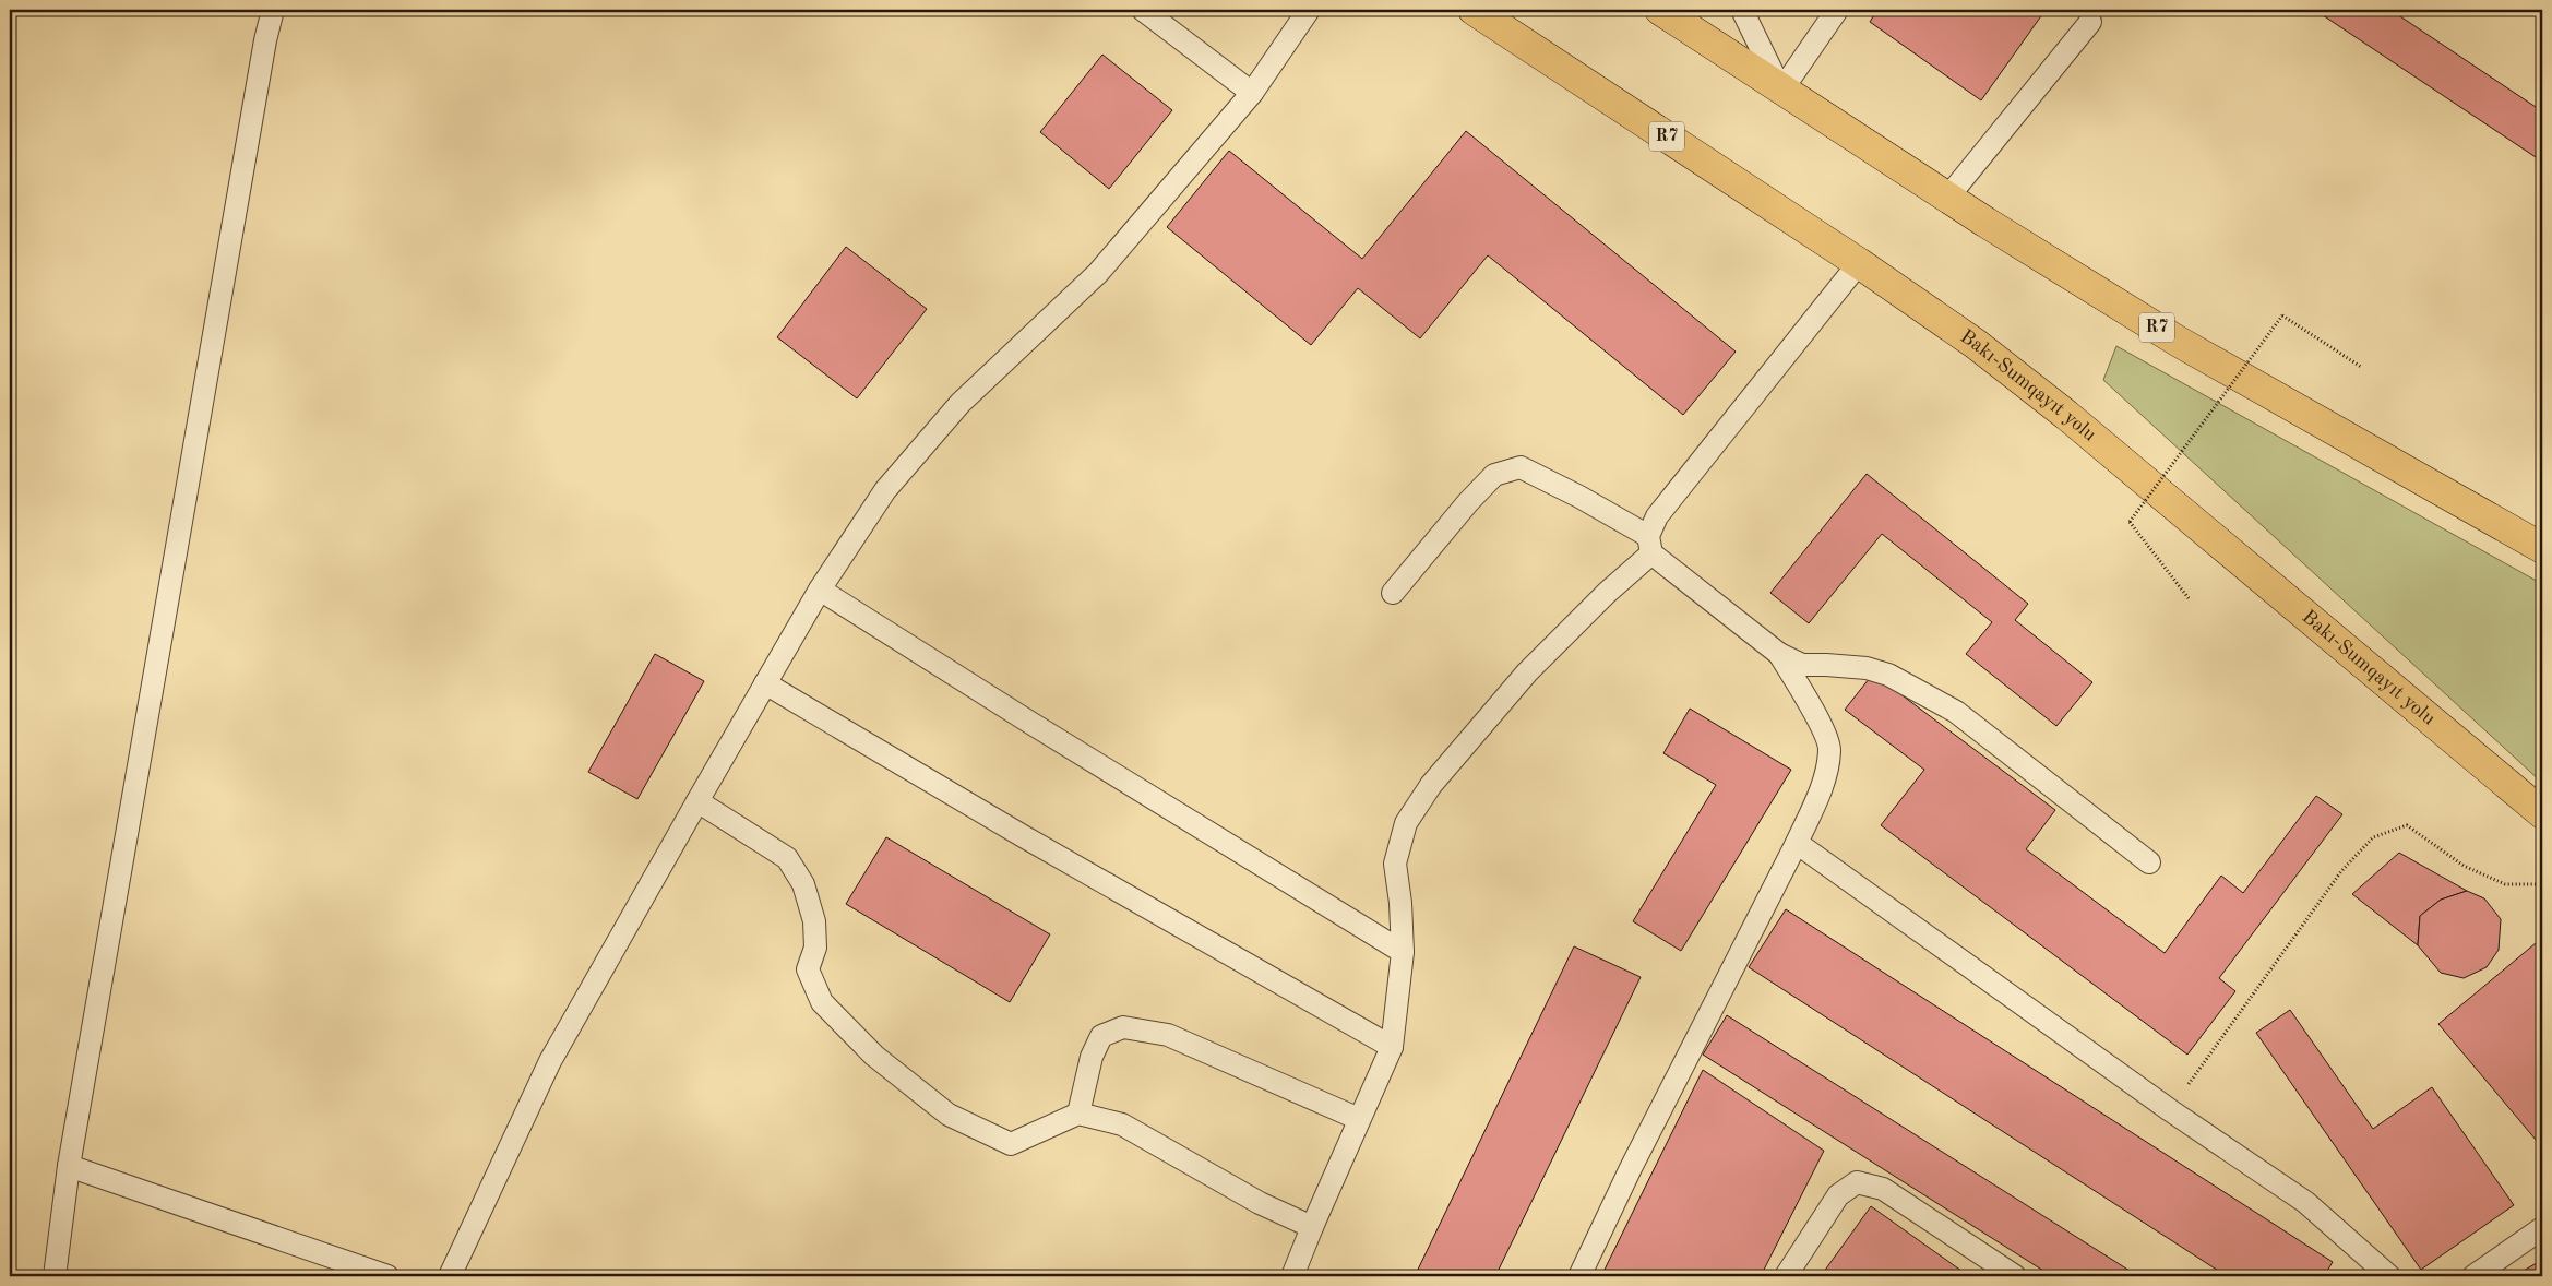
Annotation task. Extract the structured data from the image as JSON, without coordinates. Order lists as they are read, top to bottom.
{
  "streets": {
    "highway": ["R7", "Bakı-Sumqayıt yolu"]
  }
}
